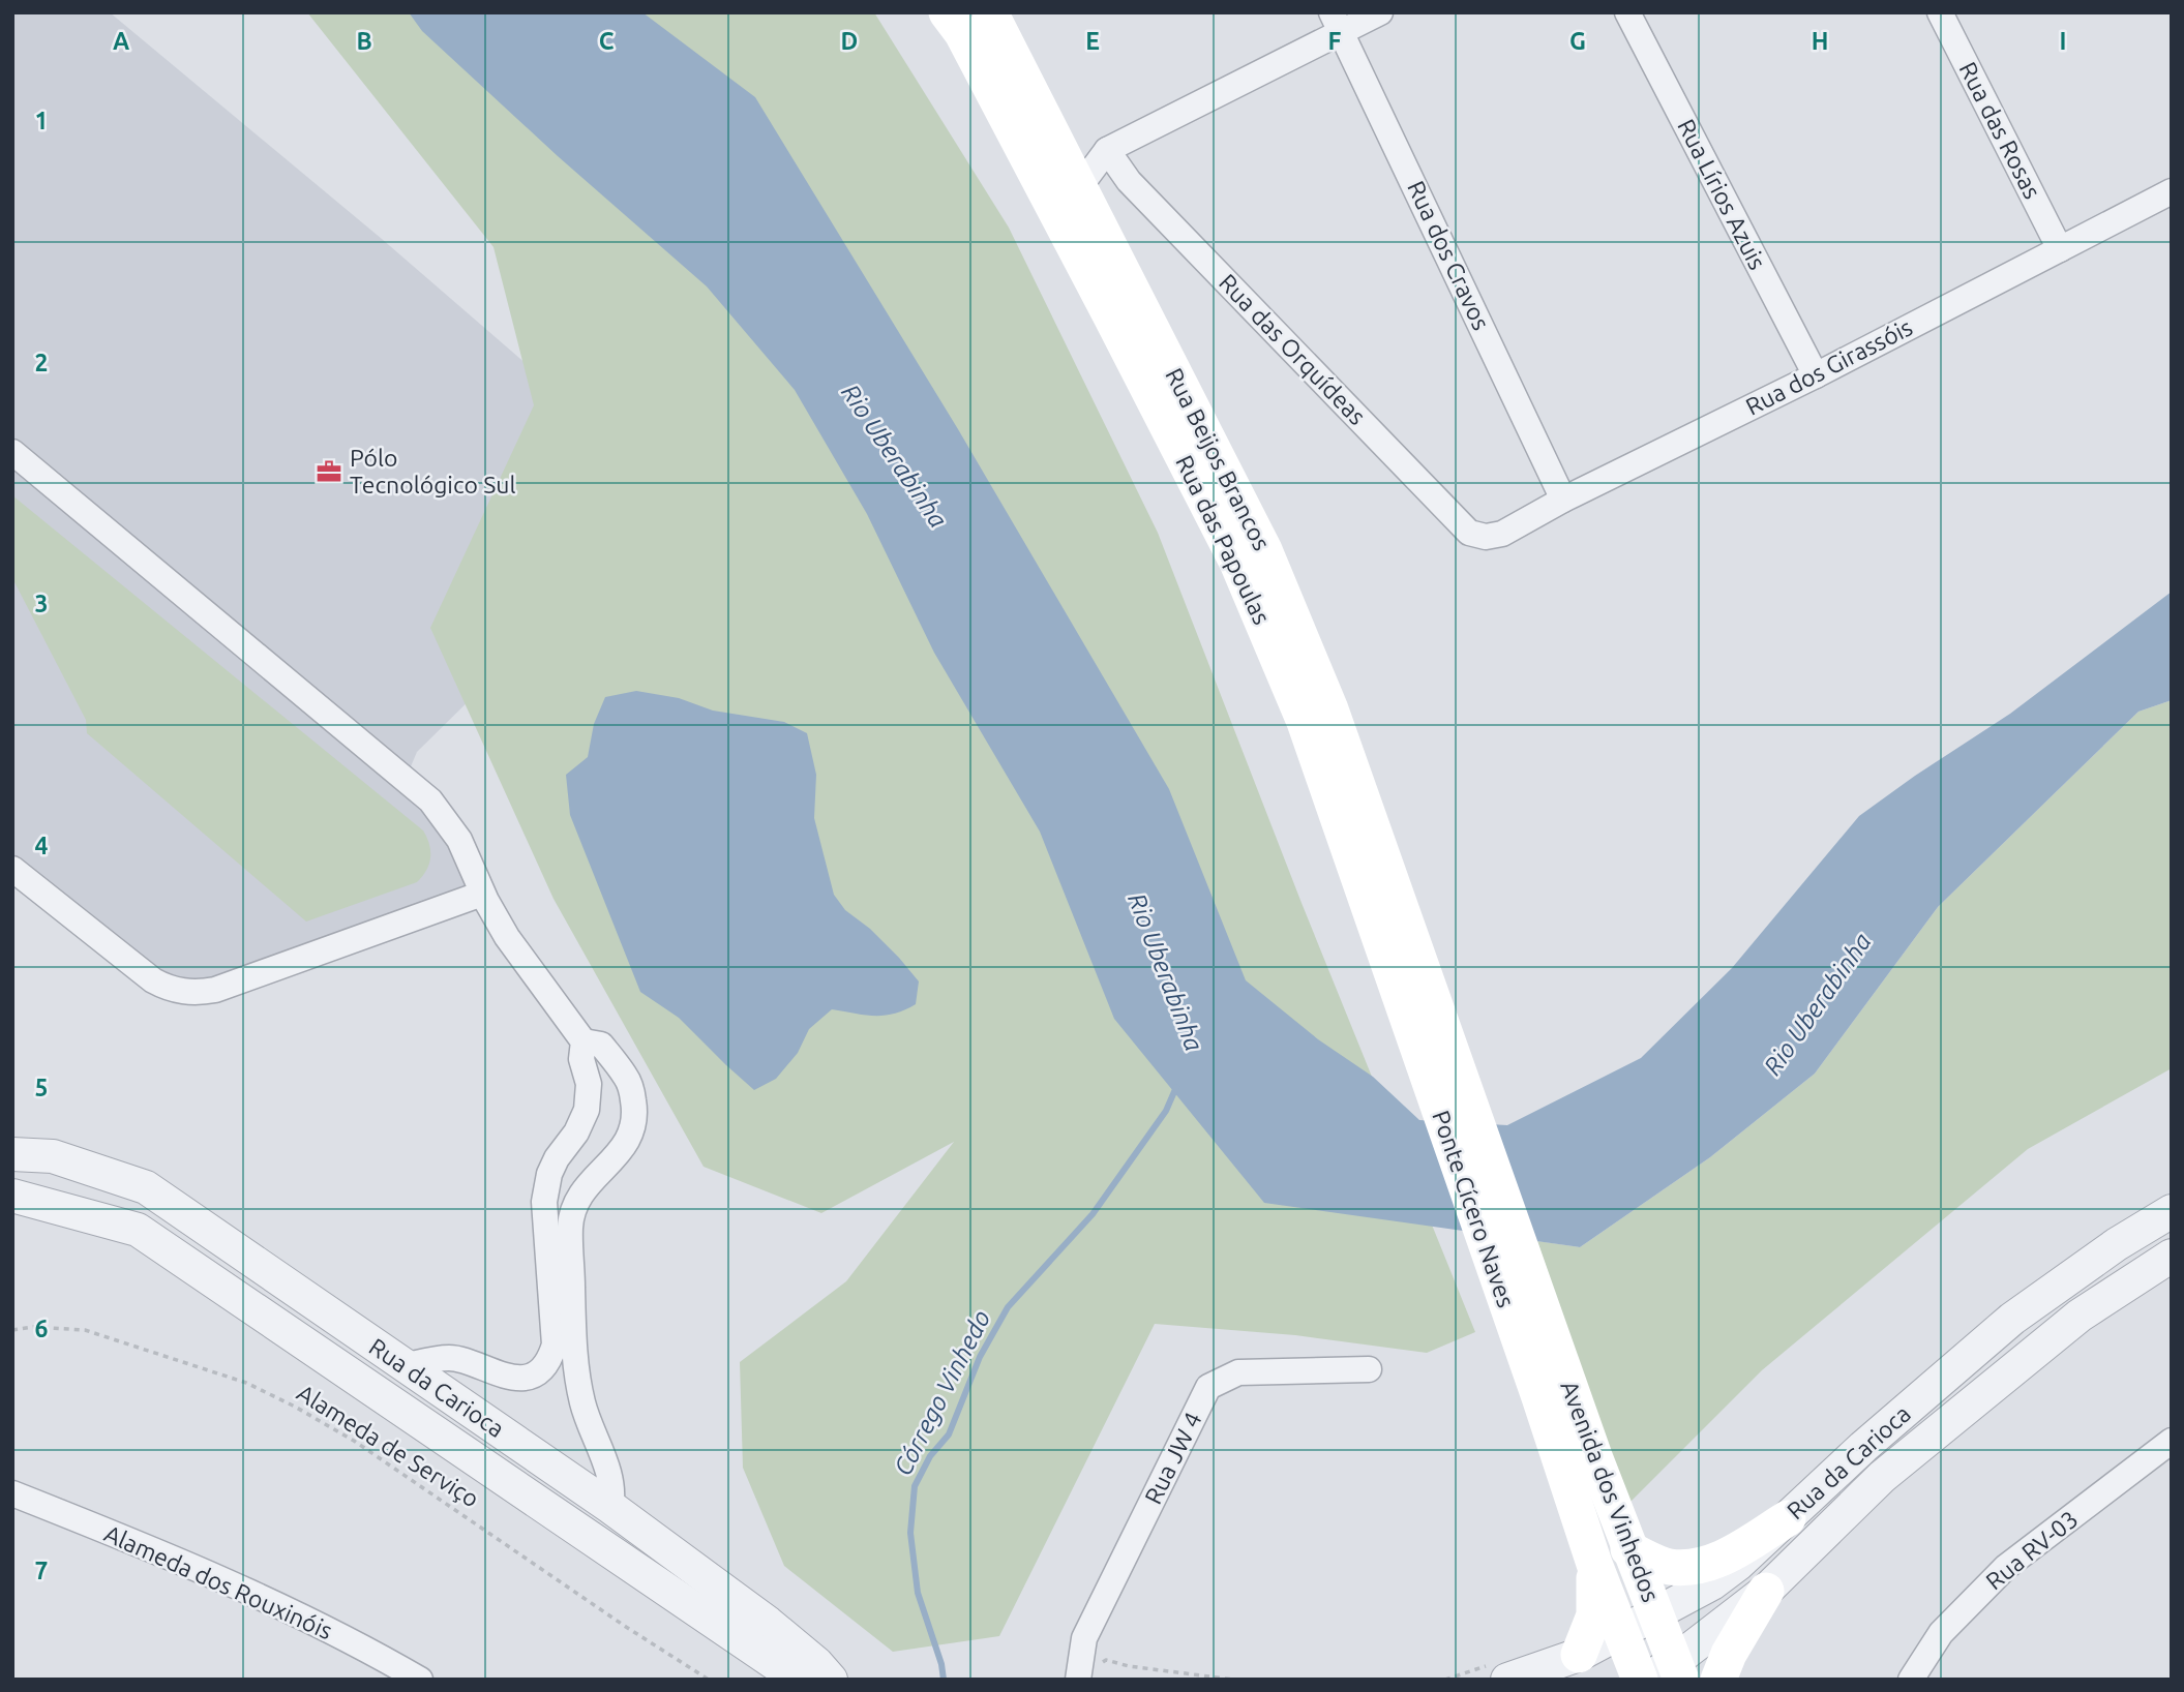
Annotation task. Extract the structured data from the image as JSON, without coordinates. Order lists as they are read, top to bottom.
{
  "streets": {
    "main road": [
      "Rua Beijos Brancos",
      "Rua das Papoulas",
      "Ponte Cícero Naves",
      "Avenida dos Vinhedos"
    ],
    "street": [
      "Rua das Rosas",
      "Rua Lírios Azuis",
      "Rua dos Cravos",
      "Rua das Orquídeas",
      "Rua dos Girassóis",
      "Rua da Carioca",
      "Rua JW 4",
      "Rua RV-03",
      "Alameda dos Rouxinóis"
    ],
    "path": ["Alameda de Serviço"]
  },
  "crossings": [
    ["Rua das Rosas", "Rua dos Girassóis"],
    ["Rua Lírios Azuis", "Rua dos Girassóis"],
    ["Rua dos Cravos", "Rua dos Girassóis"],
    ["Rua das Orquídeas", "Rua dos Girassóis"],
    ["Rua Beijos Brancos", "Rua das Papoulas"],
    ["Rua Beijos Brancos", "Ponte Cícero Naves"],
    ["Rua das Papoulas", "Ponte Cícero Naves"],
    ["Ponte Cícero Naves", "Avenida dos Vinhedos"],
    ["Rua da Carioca", "Avenida dos Vinhedos"]
  ],
  "water": ["Rio Uberabinha", "Córrego Vinhedo"],
  "places": {
    "office": ["Pólo Tecnológico Sul"]
  },
  "grid": {
    "columns": [
      "A",
      "B",
      "C",
      "D",
      "E",
      "F",
      "G",
      "H",
      "I"
    ],
    "rows": [
      "1",
      "2",
      "3",
      "4",
      "5",
      "6",
      "7"
    ]
  }
}
